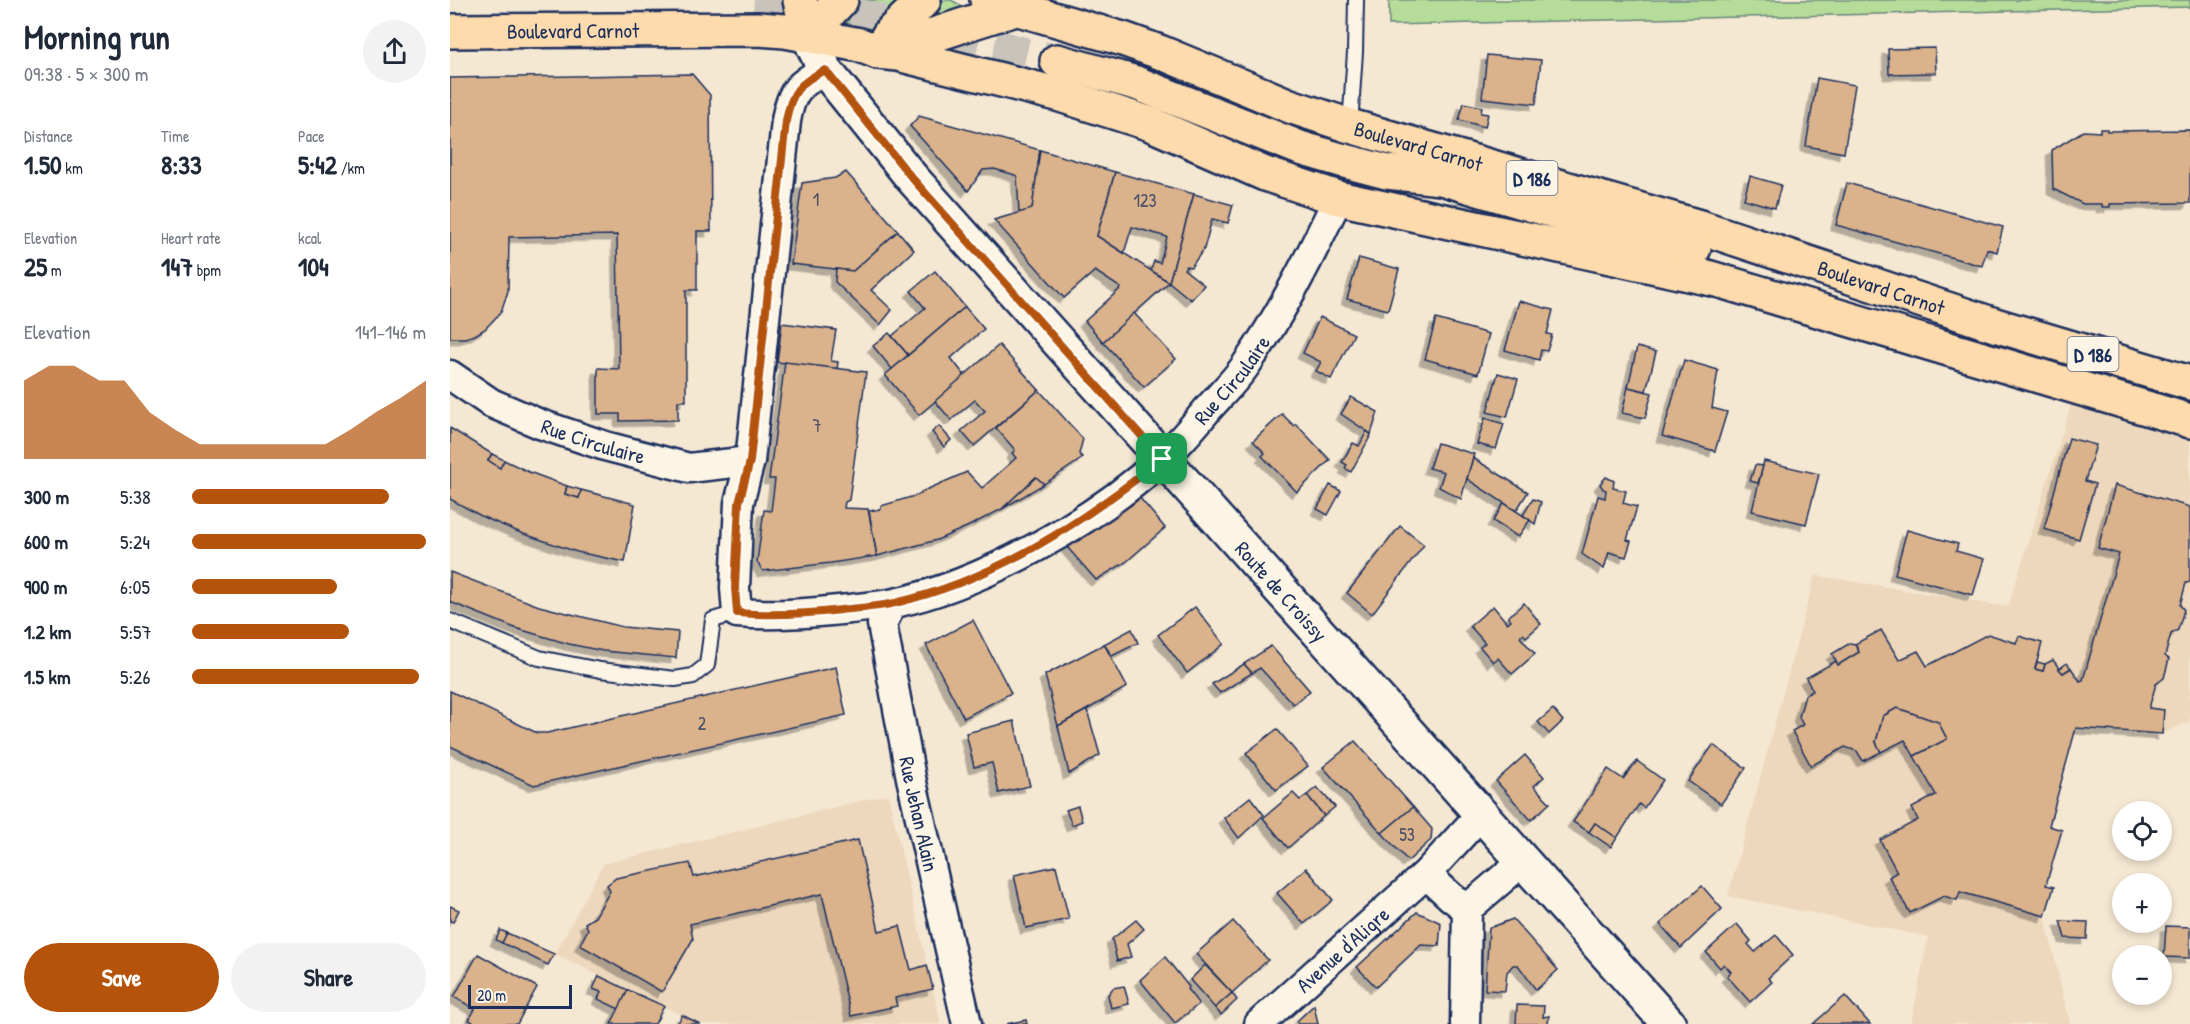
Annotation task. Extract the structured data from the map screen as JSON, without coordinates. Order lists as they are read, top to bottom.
{
  "streets": {
    "main road": ["Boulevard Carnot", "D 186", "Route de Croissy"],
    "street": ["Rue Circulaire", "Rue Jehan Alain", "Avenue d'Aligre"]
  },
  "crossings": [
    ["Boulevard Carnot", "D 186"],
    ["Boulevard Carnot", "Rue Circulaire"],
    ["Boulevard Carnot", "Route de Croissy"],
    ["D 186", "Route de Croissy"],
    ["Rue Circulaire", "Route de Croissy"],
    ["Rue Circulaire", "Rue Jehan Alain"],
    ["Route de Croissy", "Avenue d'Aligre"]
  ],
  "house_numbers": [
    "1",
    "123",
    "7",
    "2",
    "53"
  ],
  "scale_bar": "20 m",
  "page": {
    "heading": ["Morning run", "09:38 · 5 × 300 m"],
    "stats": [
      ["Distance", "1.50 km"],
      ["Time", "8:33"],
      ["Pace", "5:42 /km"],
      ["Elevation", "25 m"],
      ["Heart rate", "147 bpm"],
      ["kcal", "104"]
    ],
    "chart": ["Elevation", "141–146 m"],
    "list": [
      {
        "name": "300 m",
        "note": "5:38"
      },
      {
        "name": "600 m",
        "note": "5:24"
      },
      {
        "name": "900 m",
        "note": "6:05"
      },
      {
        "name": "1.2 km",
        "note": "5:57"
      },
      {
        "name": "1.5 km",
        "note": "5:26"
      }
    ],
    "map_buttons": ["+", "−"],
    "buttons": ["Save", "Share"],
    "scale": "20 m"
  }
}
